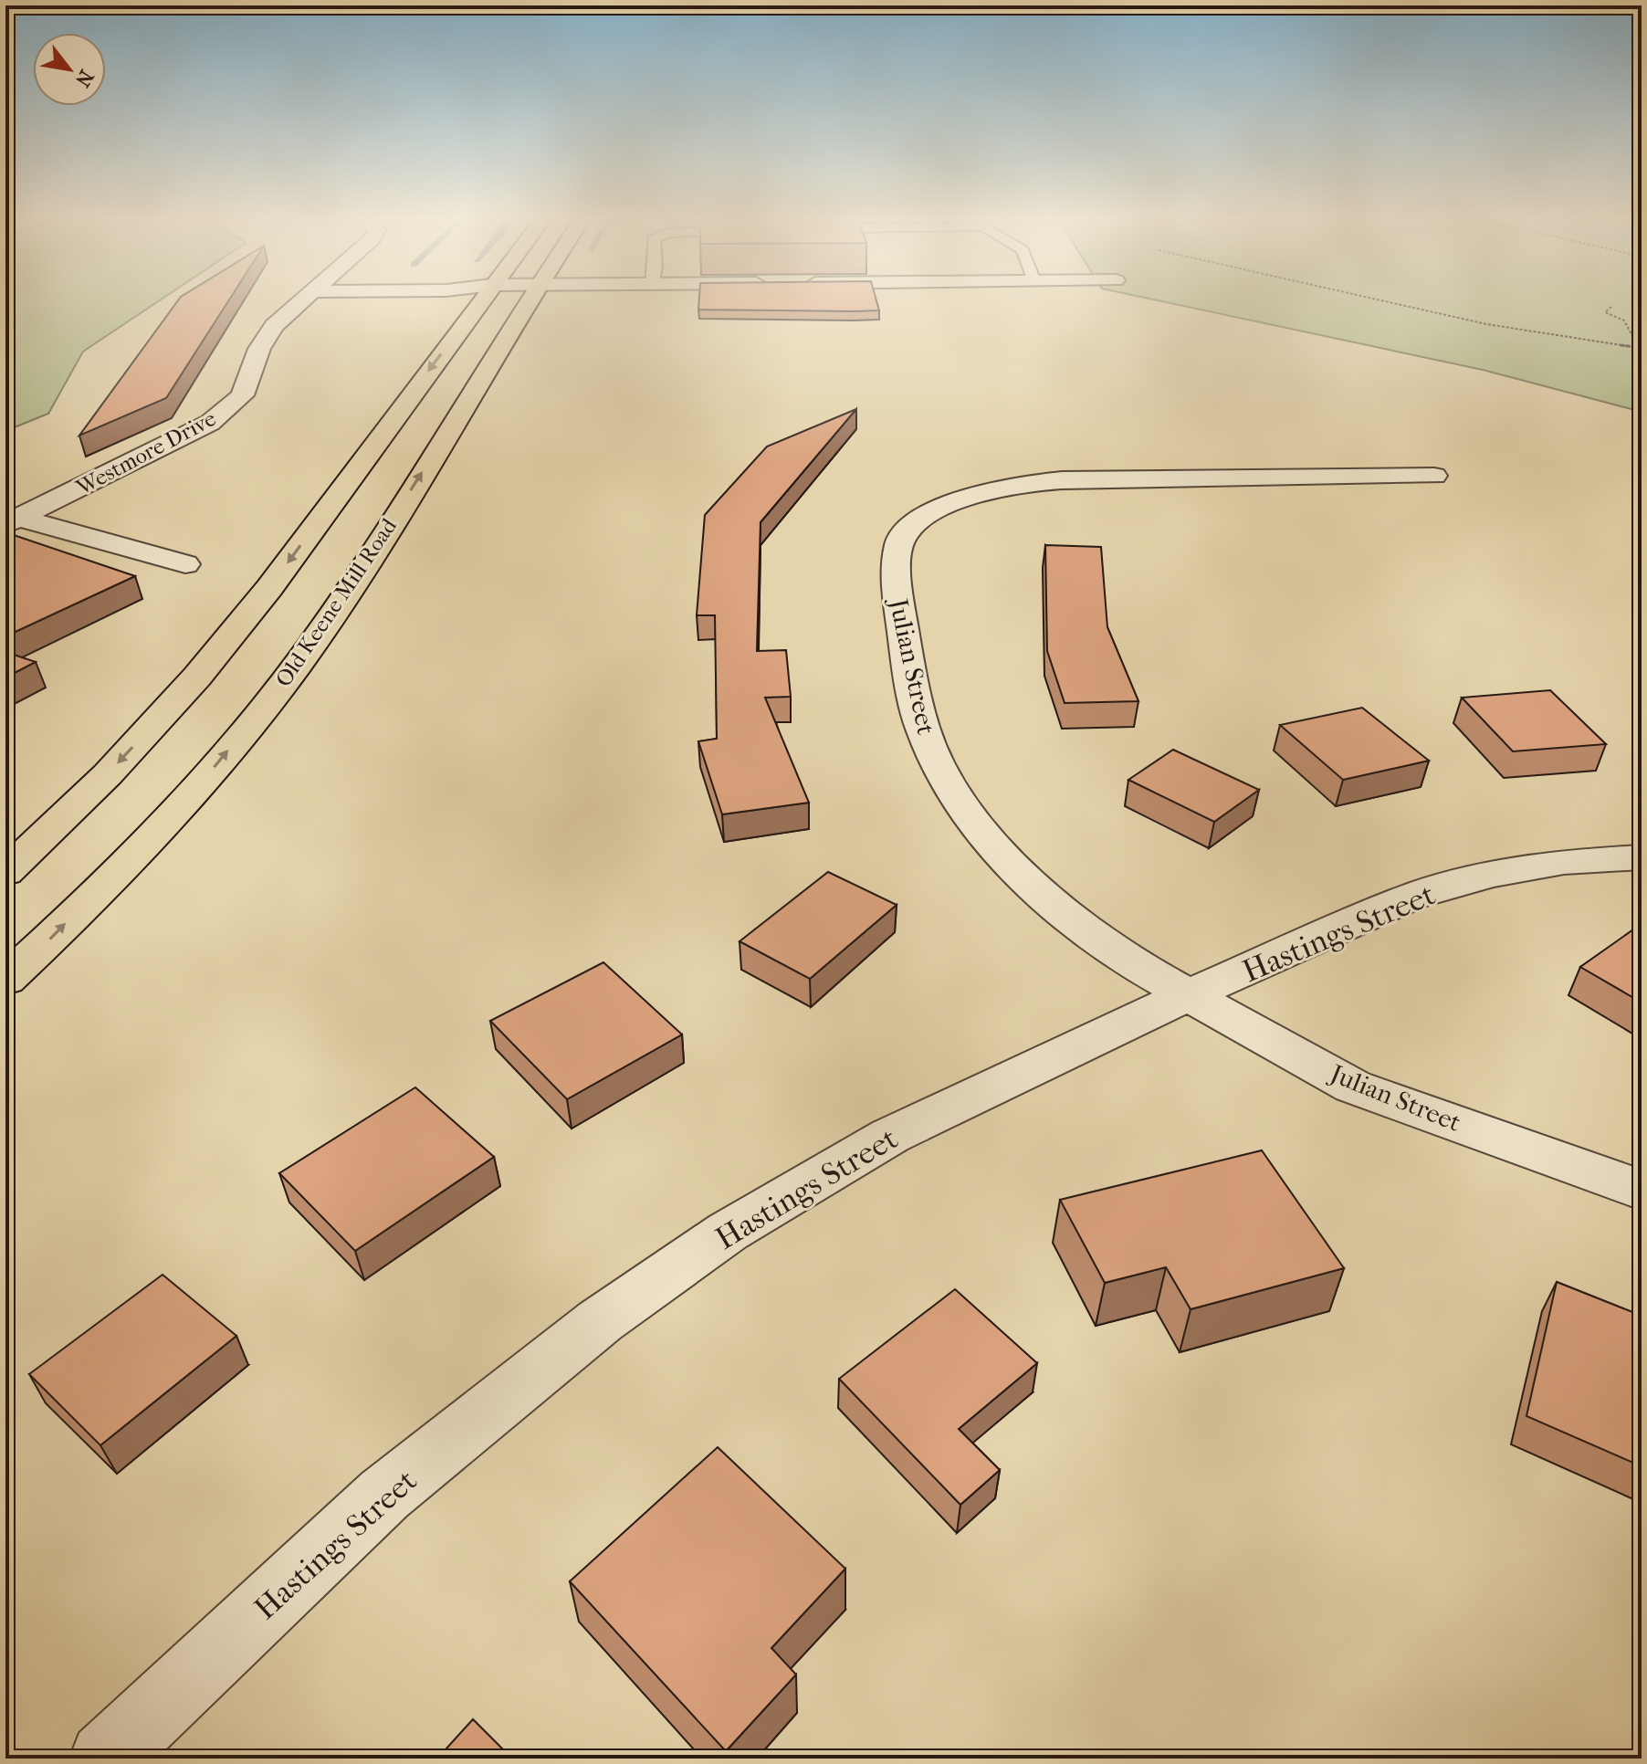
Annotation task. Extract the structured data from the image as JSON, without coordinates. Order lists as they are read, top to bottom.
{
  "streets": {
    "main road": ["Old Keene Mill Road"],
    "street": ["Westmore Drive", "Julian Street", "Hastings Street"]
  },
  "crossings": [
    ["Julian Street", "Hastings Street"]
  ],
  "north": "bottom right"
}
